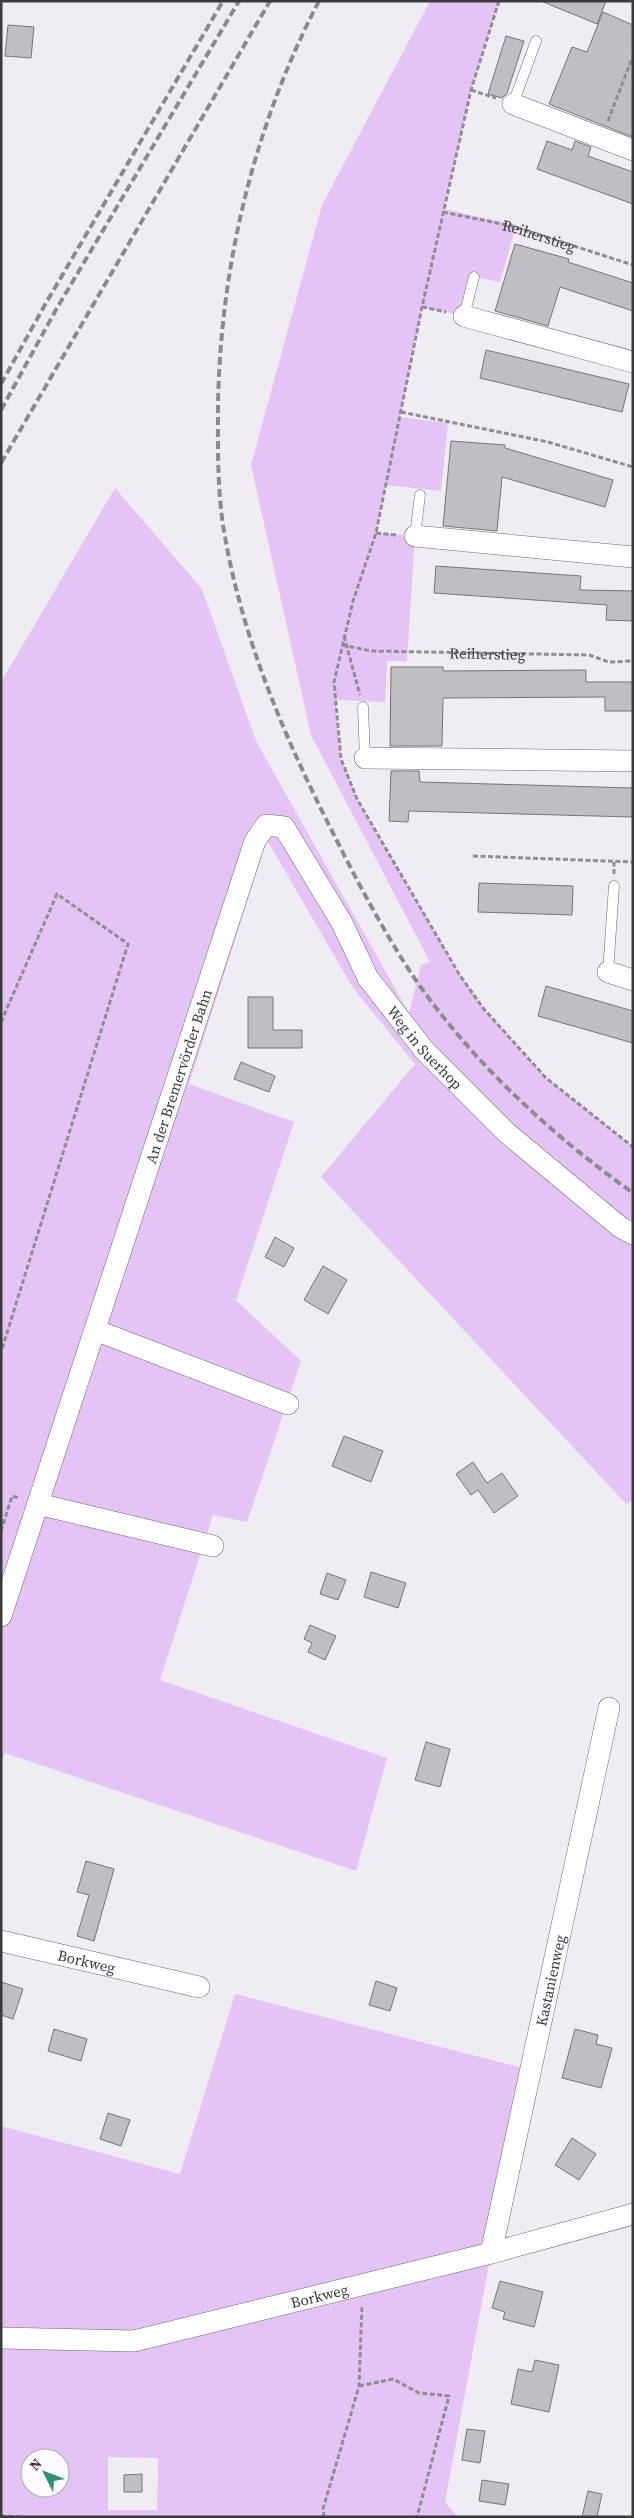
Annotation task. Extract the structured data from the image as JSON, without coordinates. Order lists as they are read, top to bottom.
{
  "streets": {
    "street": [
      "Weg in Suerhop",
      "An der Bremervörder Bahn",
      "Borkweg",
      "Kastanienweg"
    ],
    "path": ["Reiherstieg"]
  },
  "crossings": [
    ["Weg in Suerhop", "An der Bremervörder Bahn"],
    ["Borkweg", "Kastanienweg"]
  ],
  "north": "top left"
}
